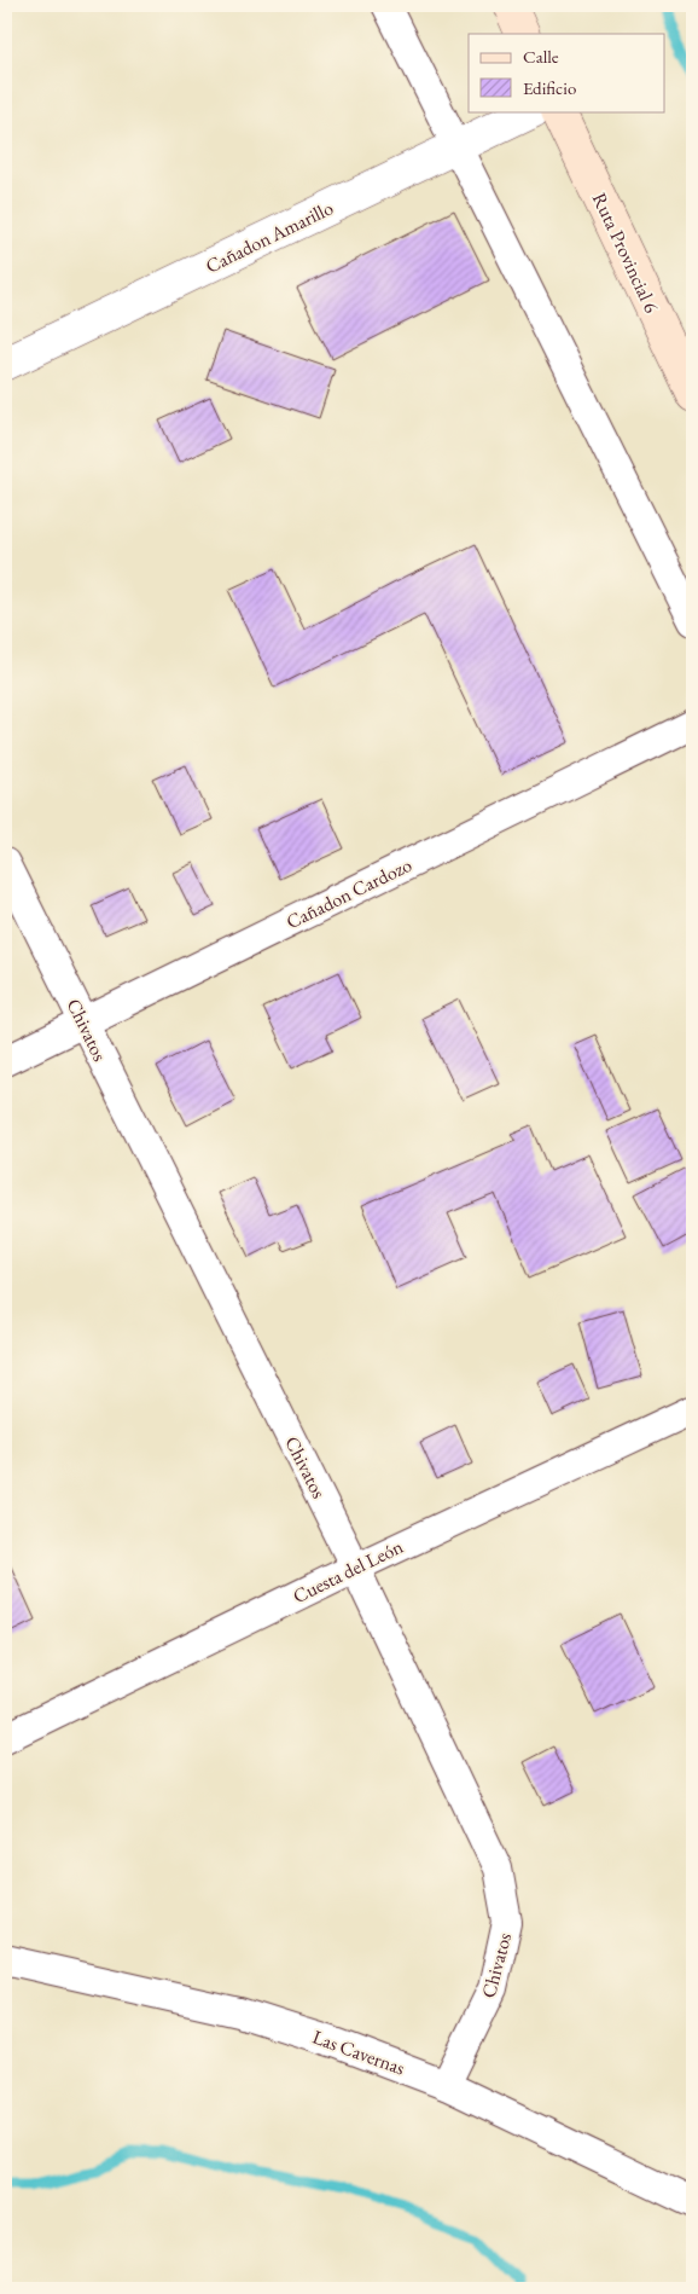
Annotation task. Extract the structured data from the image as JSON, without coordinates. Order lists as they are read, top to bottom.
{
  "streets": {
    "main road": ["Ruta Provincial 6"],
    "street": [
      "Cañadon Amarillo",
      "Cañadon Cardozo",
      "Chivatos",
      "Cuesta del León",
      "Las Cavernas"
    ]
  },
  "crossings": [
    ["Cañadon Cardozo", "Chivatos"],
    ["Chivatos", "Cuesta del León"],
    ["Chivatos", "Las Cavernas"]
  ],
  "legend": ["Calle", "Edificio"]
}
